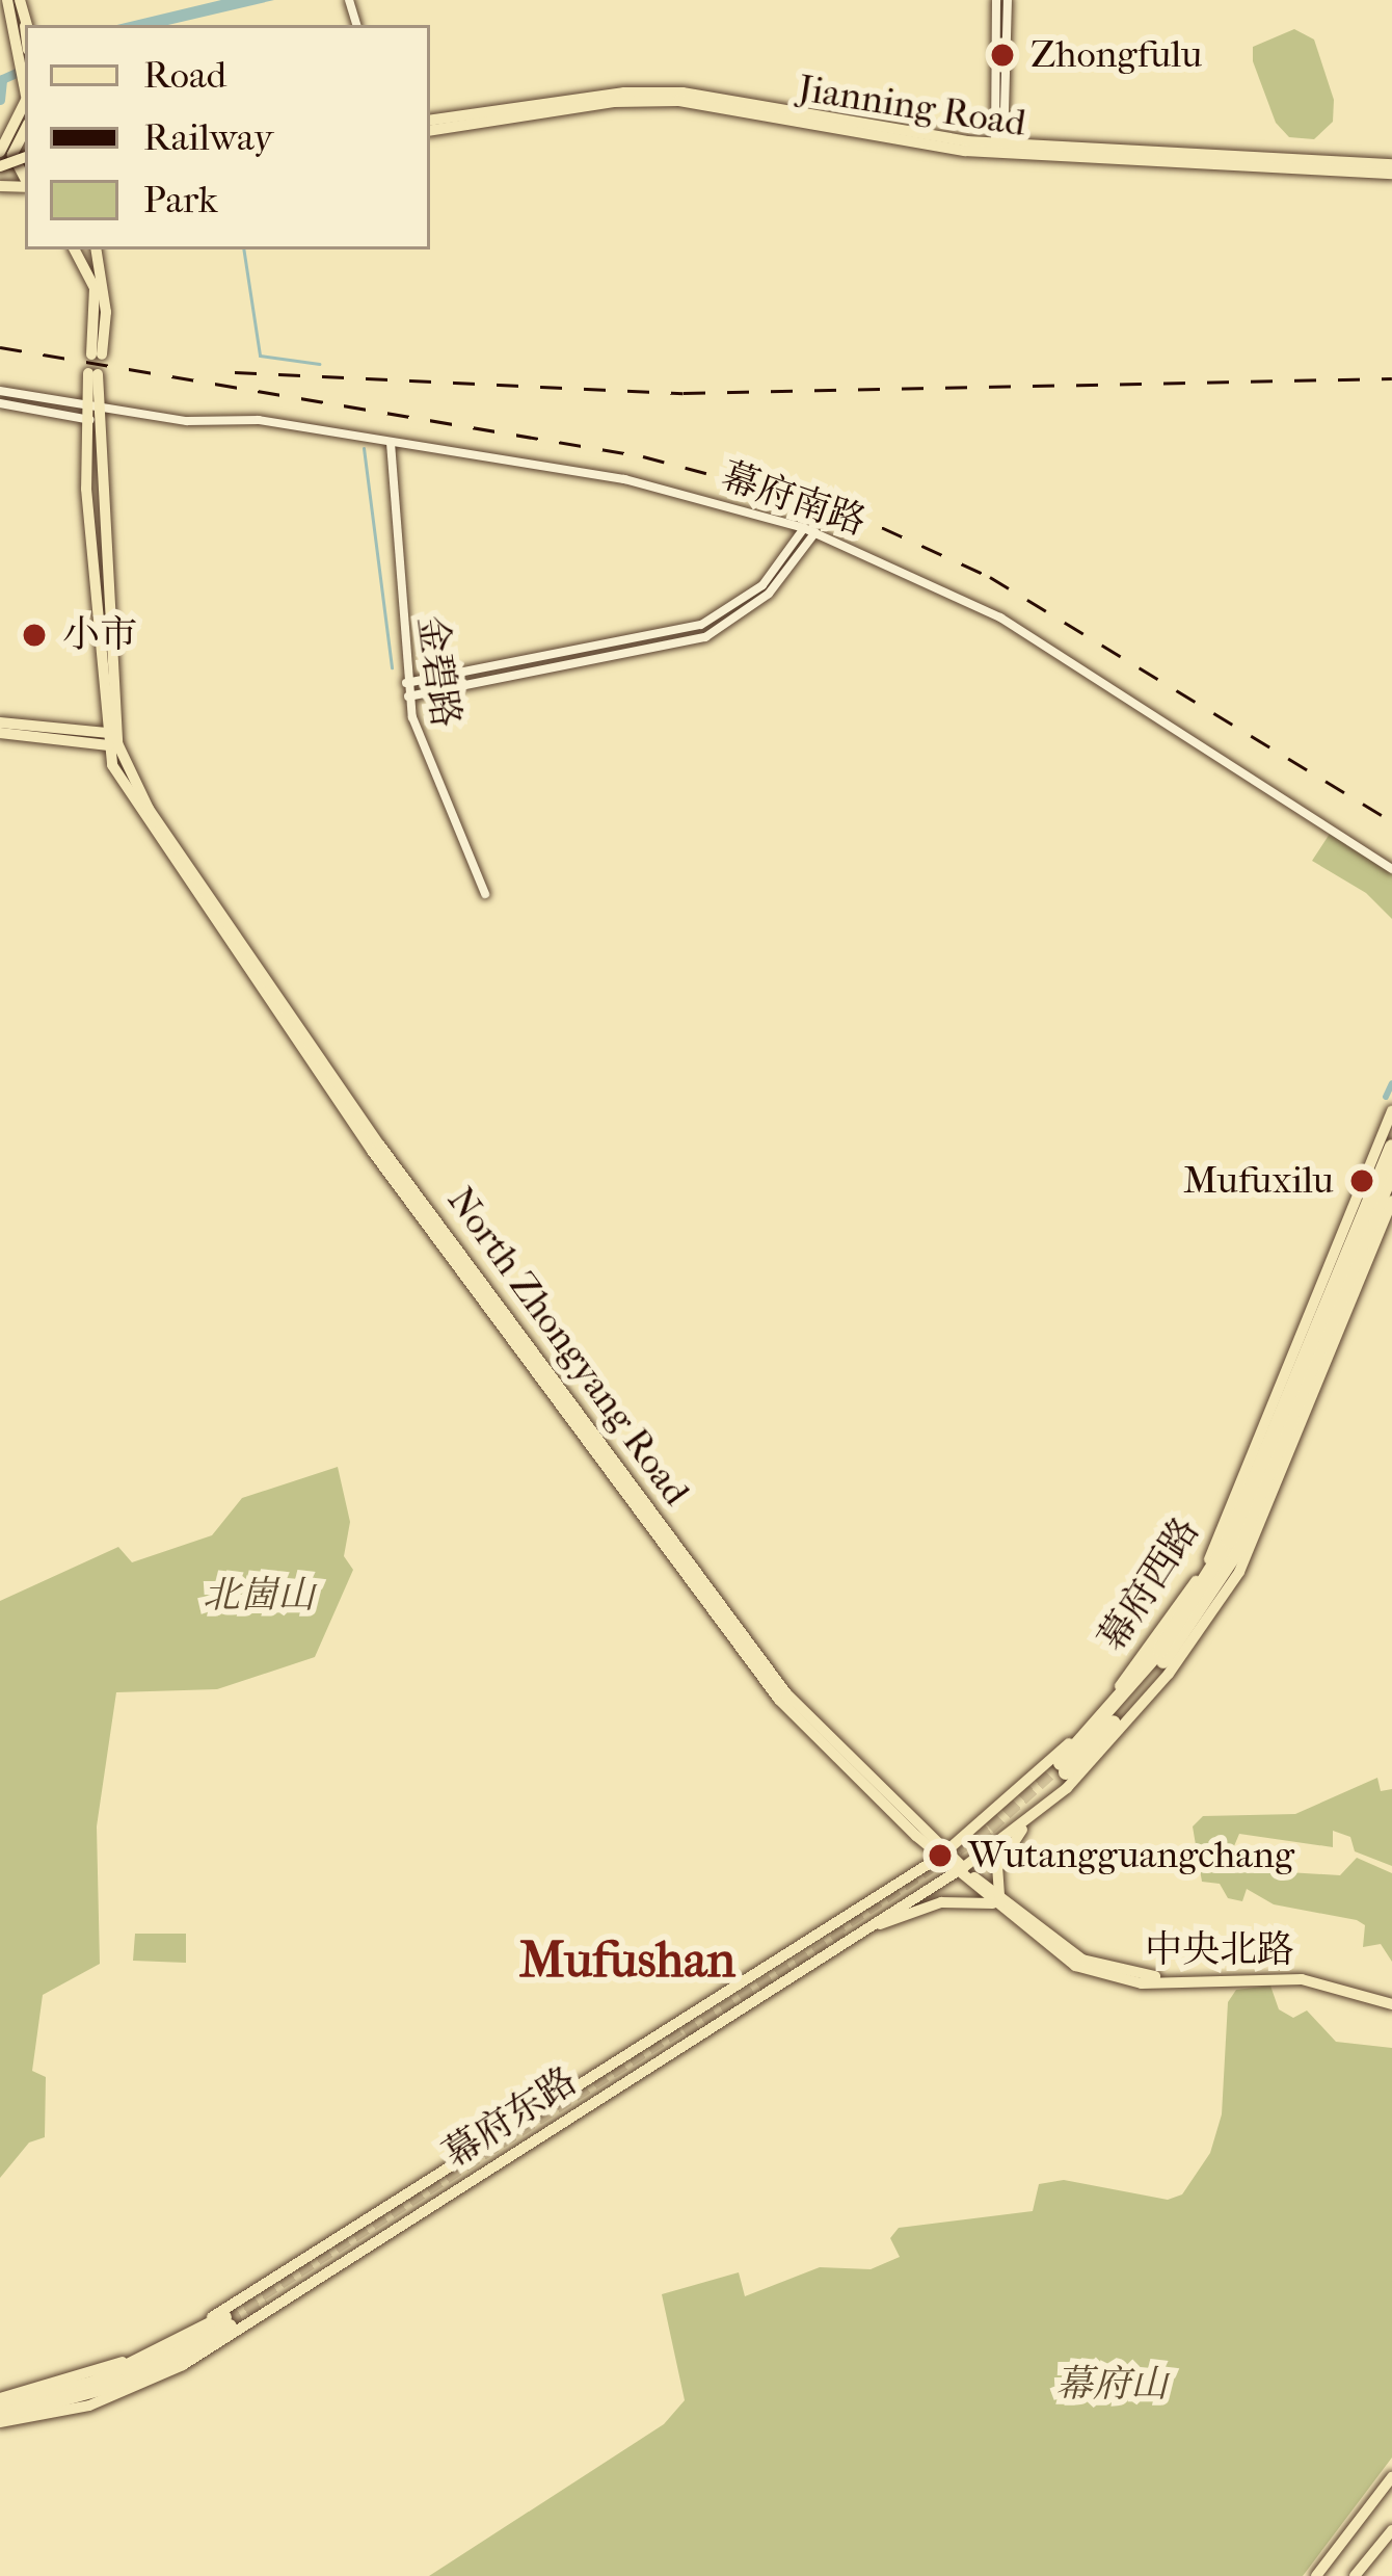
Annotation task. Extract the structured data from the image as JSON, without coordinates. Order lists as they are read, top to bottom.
{
  "streets": {
    "highway": ["幕府西路", "幕府东路"],
    "main road": ["Jianning Road", "North Zhongyang Road"],
    "street": ["幕府南路", "金碧路"]
  },
  "crossings": [
    ["幕府南路", "金碧路"],
    ["幕府南路", "North Zhongyang Road"],
    ["North Zhongyang Road", "幕府西路"],
    ["North Zhongyang Road", "幕府东路"],
    ["幕府西路", "幕府东路"]
  ],
  "districts": ["Mufushan"],
  "parks": ["北崮山", "幕府山"],
  "places": [
    "Zhongfulu",
    "小市",
    "Mufuxilu",
    "Wutangguangchang"
  ],
  "legend": ["Road", "Railway", "Park"]
}
